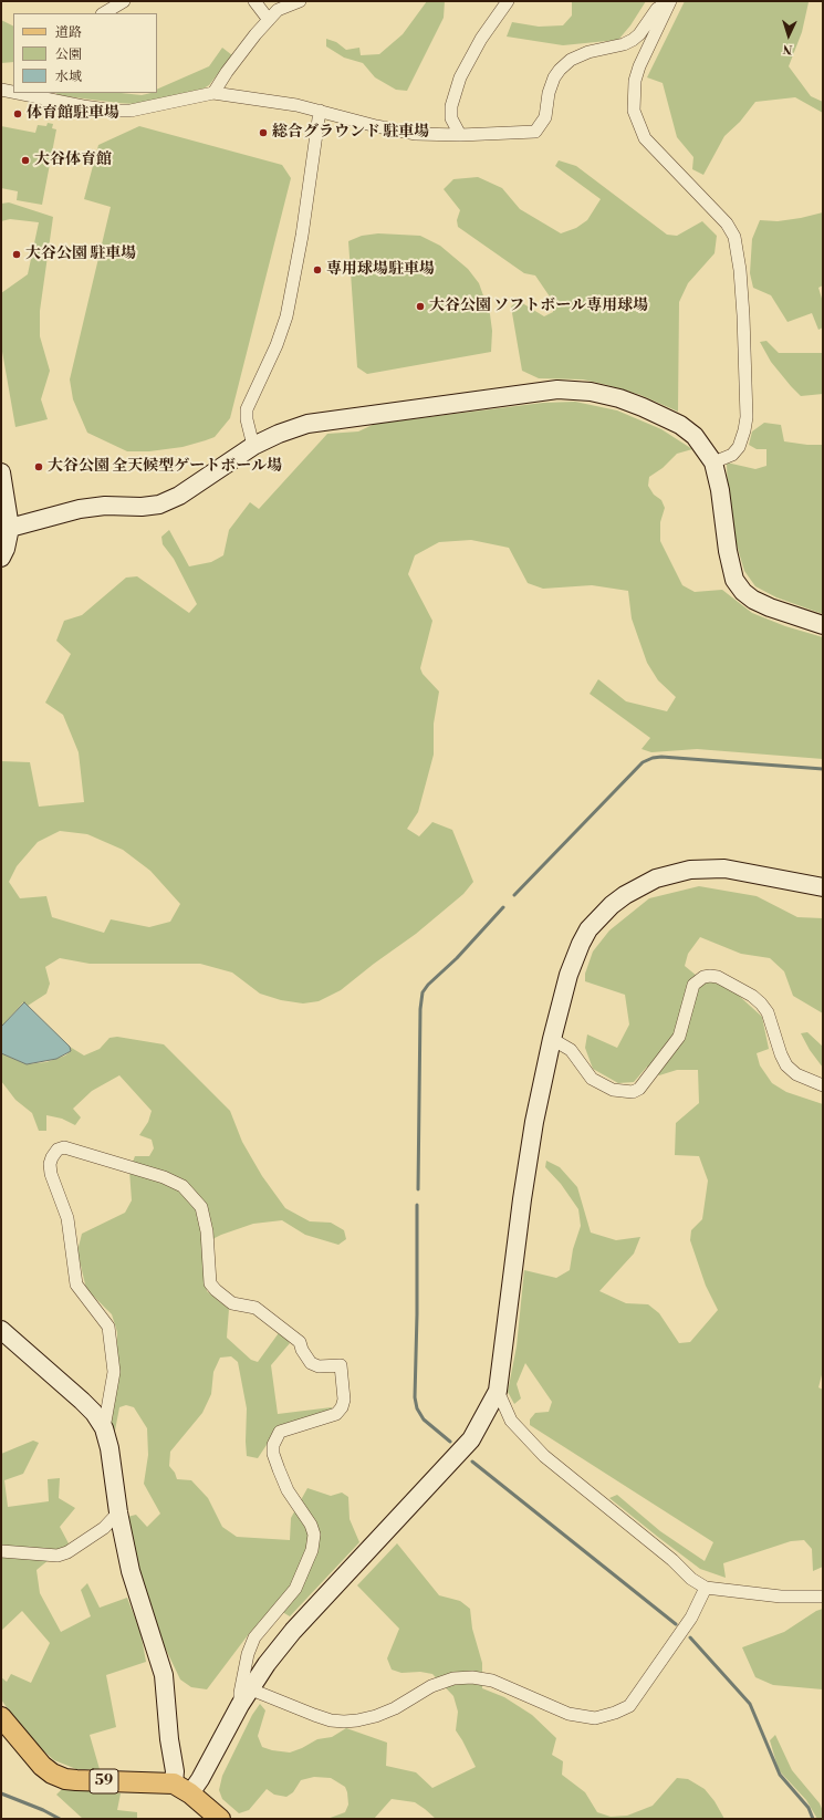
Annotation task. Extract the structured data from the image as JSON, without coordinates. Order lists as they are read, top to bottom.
{
  "streets": {
    "main road": ["59"]
  },
  "places": [
    "体育館駐車場",
    "総合グラウンド 駐車場",
    "大谷体育館",
    "大谷公園 駐車場",
    "専用球場駐車場",
    "大谷公園 ソフトボール専用球場",
    "大谷公園 全天候型ゲートボール場"
  ],
  "legend": ["道路", "公園", "水域"],
  "north": "bottom"
}
